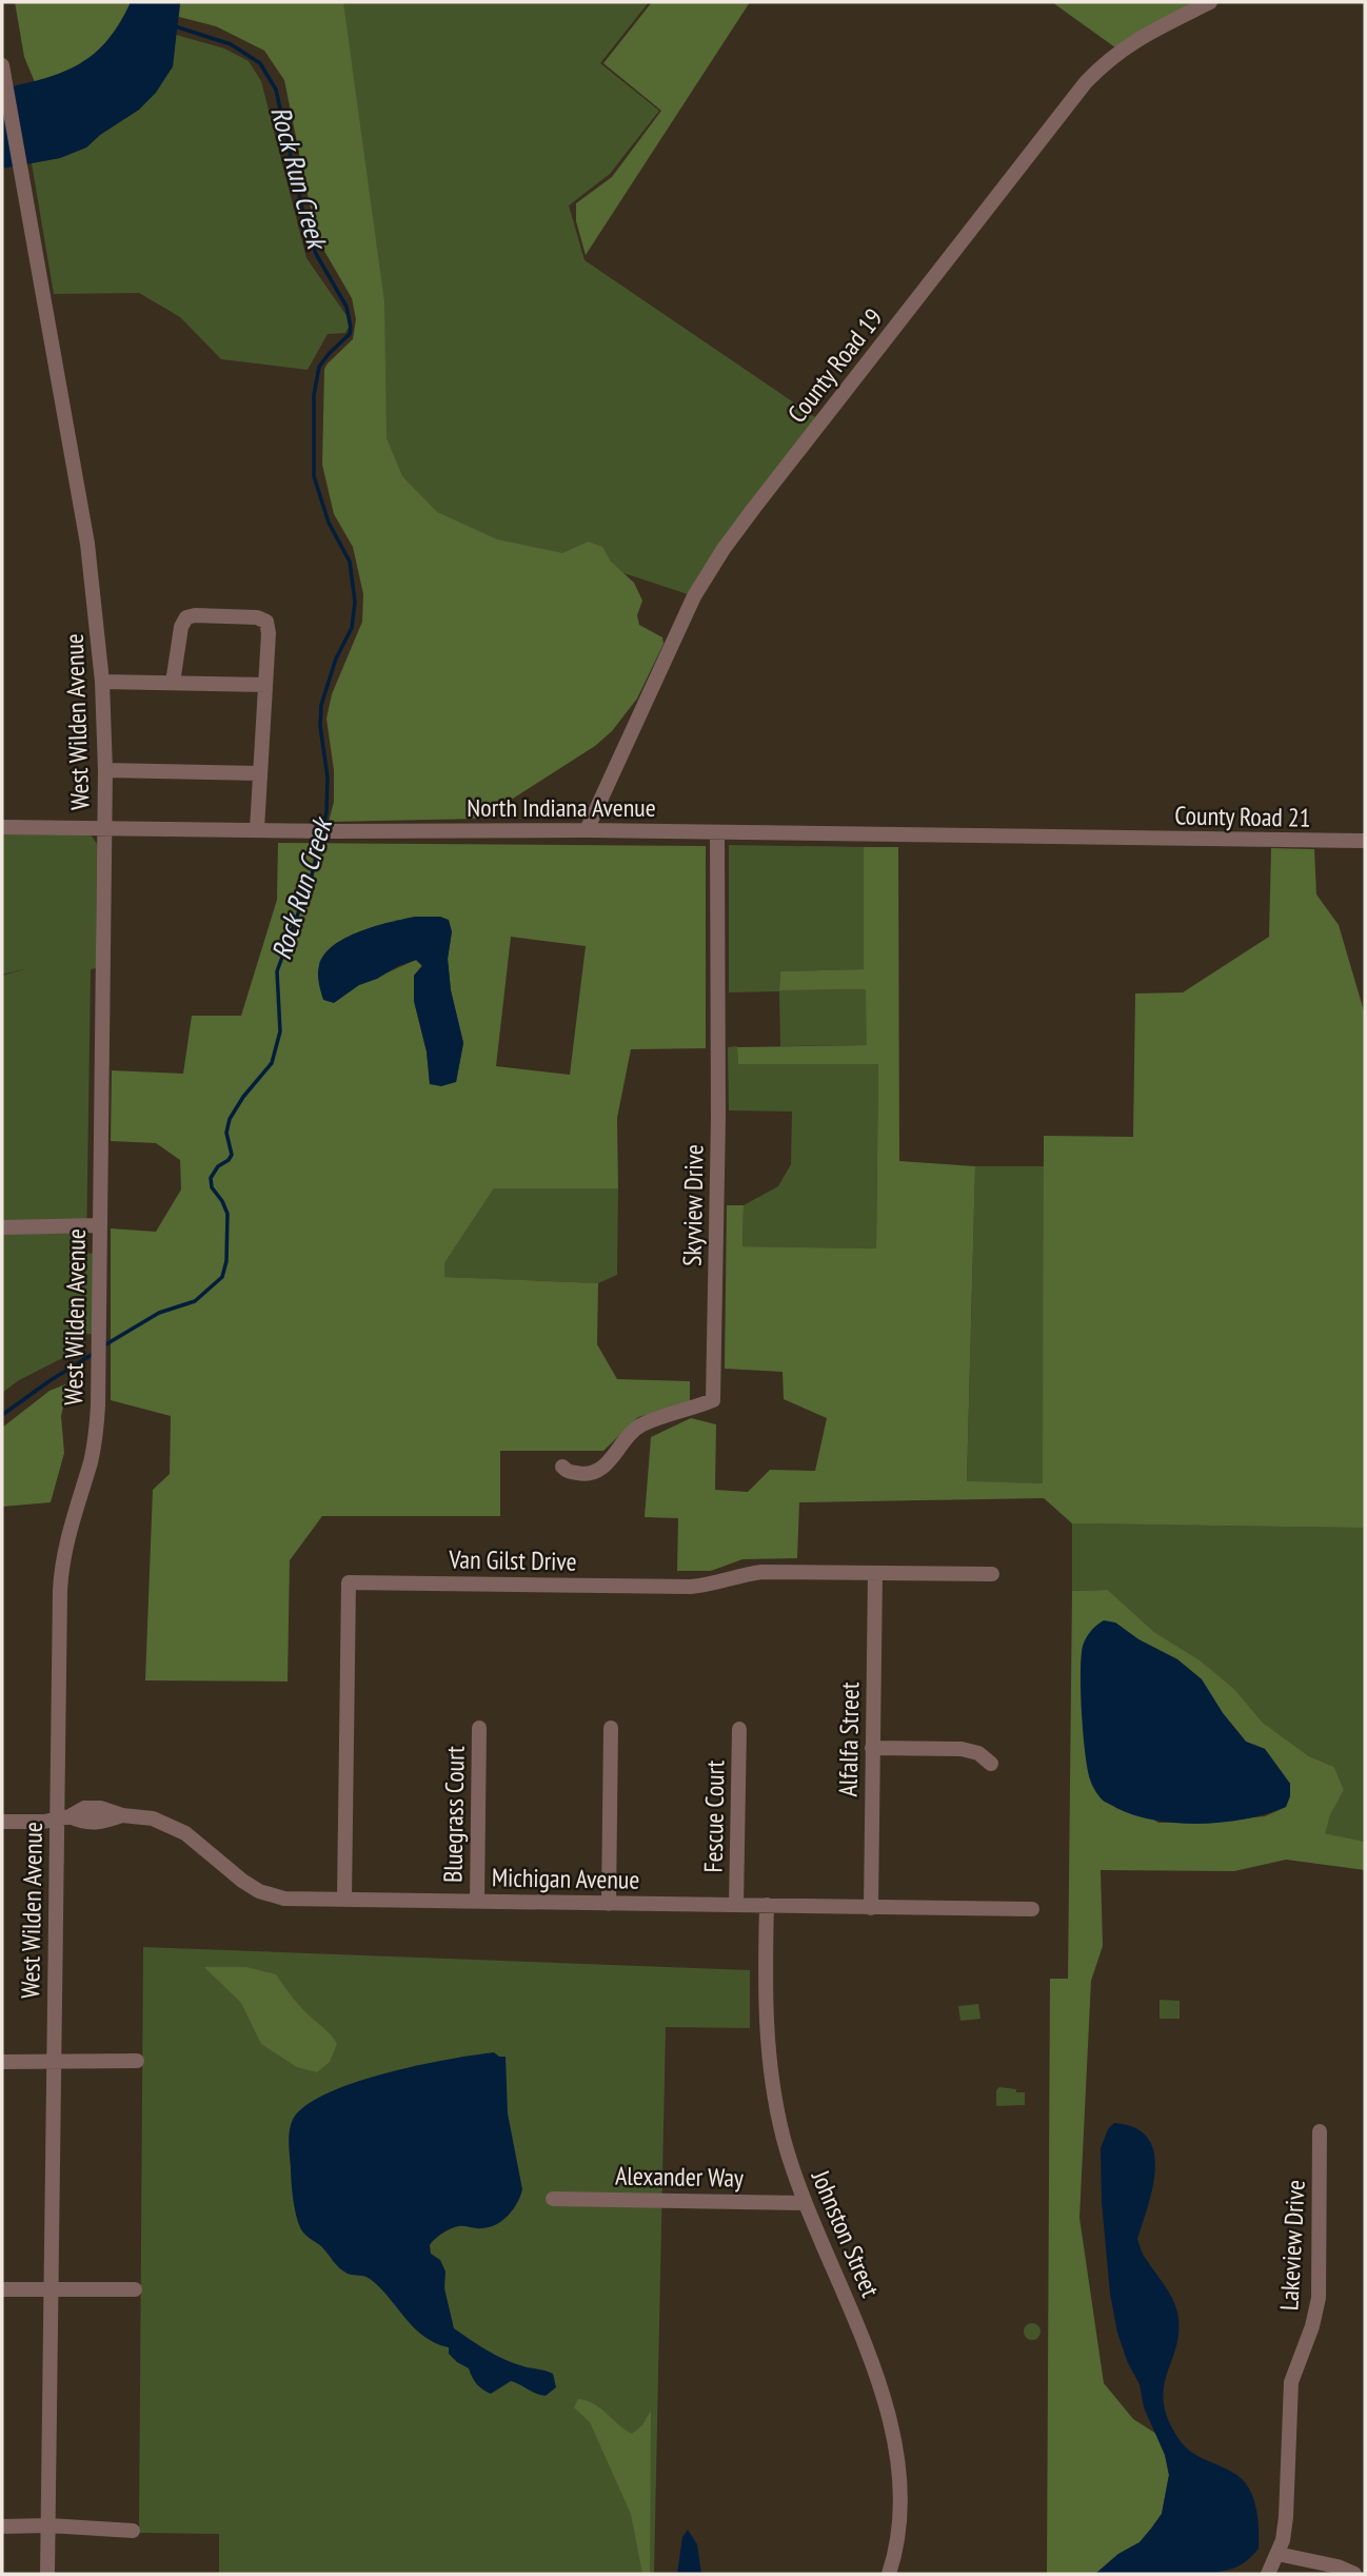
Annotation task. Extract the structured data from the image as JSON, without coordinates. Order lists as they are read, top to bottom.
{
  "streets": {
    "street": [
      "County Road 19",
      "West Wilden Avenue",
      "North Indiana Avenue",
      "County Road 21",
      "Skyview Drive",
      "Van Gilst Drive",
      "Alfalfa Street",
      "Bluegrass Court",
      "Fescue Court",
      "Michigan Avenue",
      "Alexander Way",
      "Johnston Street",
      "Lakeview Drive"
    ]
  },
  "crossings": [
    ["County Road 19", "North Indiana Avenue"],
    ["West Wilden Avenue", "North Indiana Avenue"],
    ["West Wilden Avenue", "Michigan Avenue"],
    ["North Indiana Avenue", "County Road 21"],
    ["North Indiana Avenue", "Skyview Drive"],
    ["Van Gilst Drive", "Alfalfa Street"],
    ["Van Gilst Drive", "Michigan Avenue"],
    ["Alfalfa Street", "Michigan Avenue"],
    ["Bluegrass Court", "Michigan Avenue"],
    ["Fescue Court", "Michigan Avenue"],
    ["Michigan Avenue", "Johnston Street"],
    ["Alexander Way", "Johnston Street"]
  ],
  "water": ["Rock Run Creek"]
}
